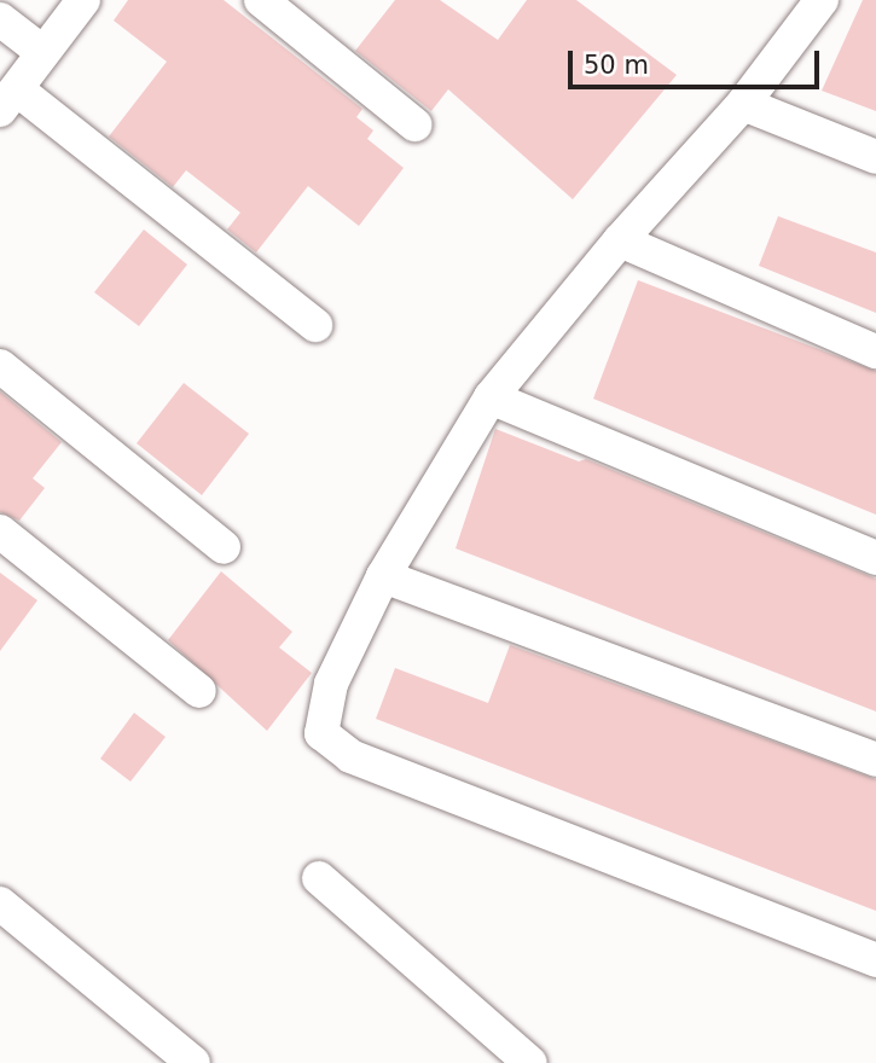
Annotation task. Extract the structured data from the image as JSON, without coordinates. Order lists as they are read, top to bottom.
{
  "scale_bar": "50 m"
}
